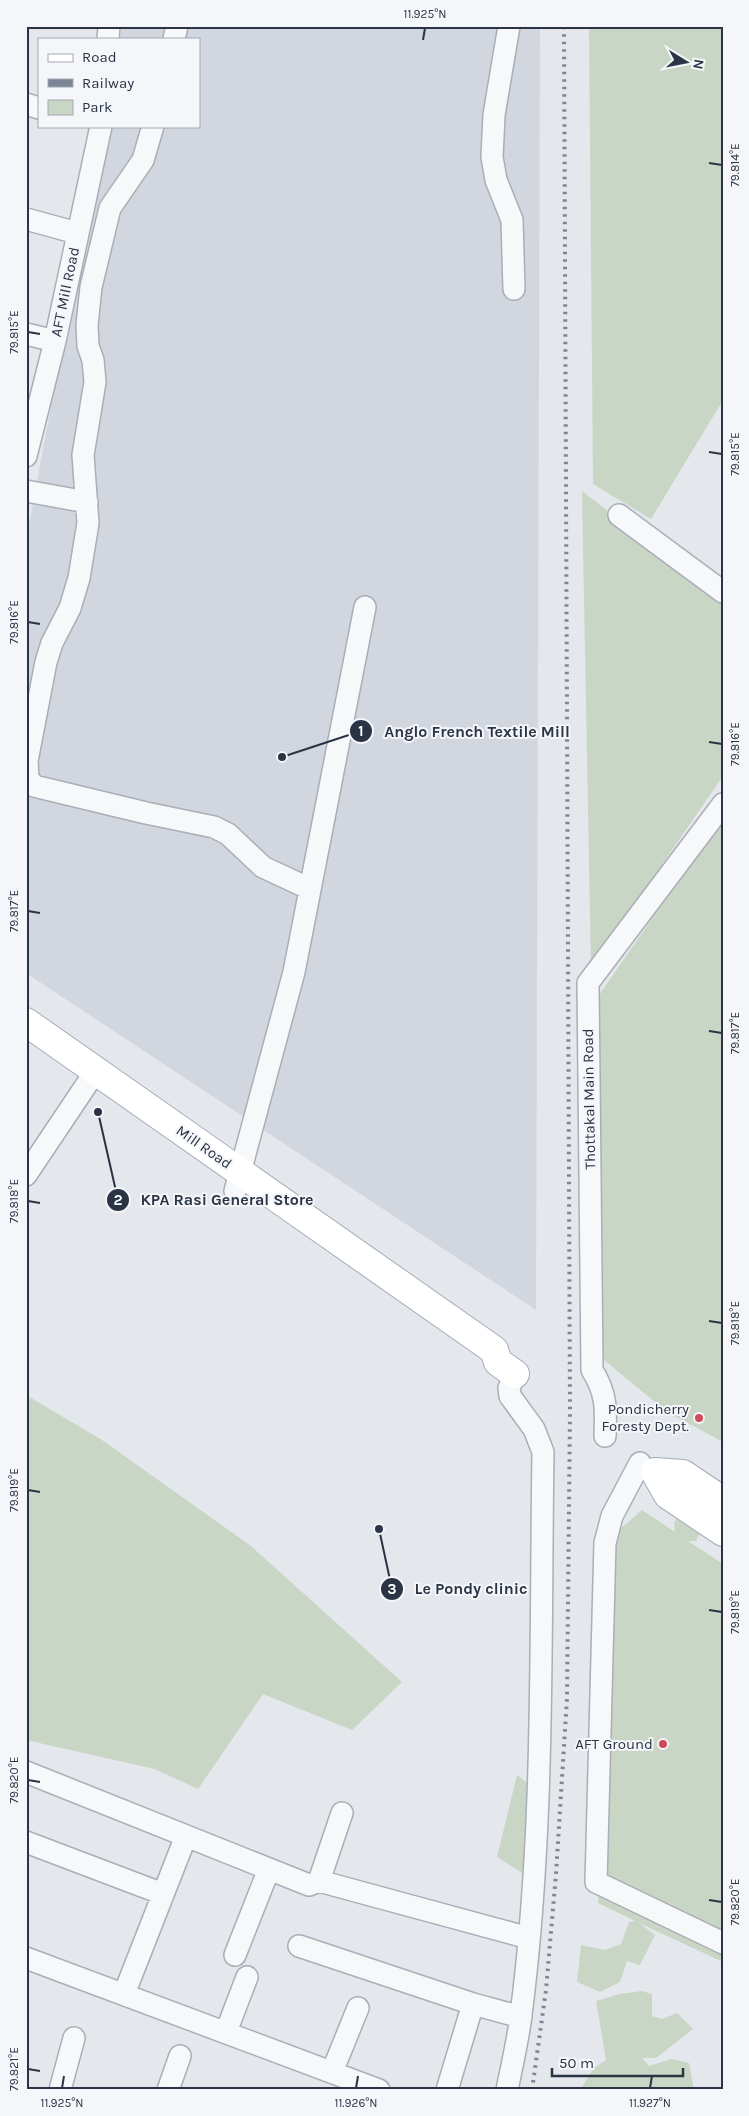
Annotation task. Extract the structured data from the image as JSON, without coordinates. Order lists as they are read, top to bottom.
{
  "streets": {
    "main road": ["Mill Road"],
    "street": ["AFT Mill Road", "Thottakal Main Road"]
  },
  "places": [
    "Anglo French Textile Mill",
    "KPA Rasi General Store",
    "Pondicherry Foresty Dept.",
    "Le Pondy clinic",
    "AFT Ground"
  ],
  "legend": ["Road", "Railway", "Park"],
  "scale_bar": "50 m",
  "north": "right",
  "coordinates": [
    "11.925°N",
    "79.814°E",
    "79.815°E",
    "79.816°E",
    "79.817°E",
    "79.818°E",
    "79.819°E",
    "79.820°E",
    "79.821°E",
    "11.926°N",
    "11.927°N"
  ]
}
